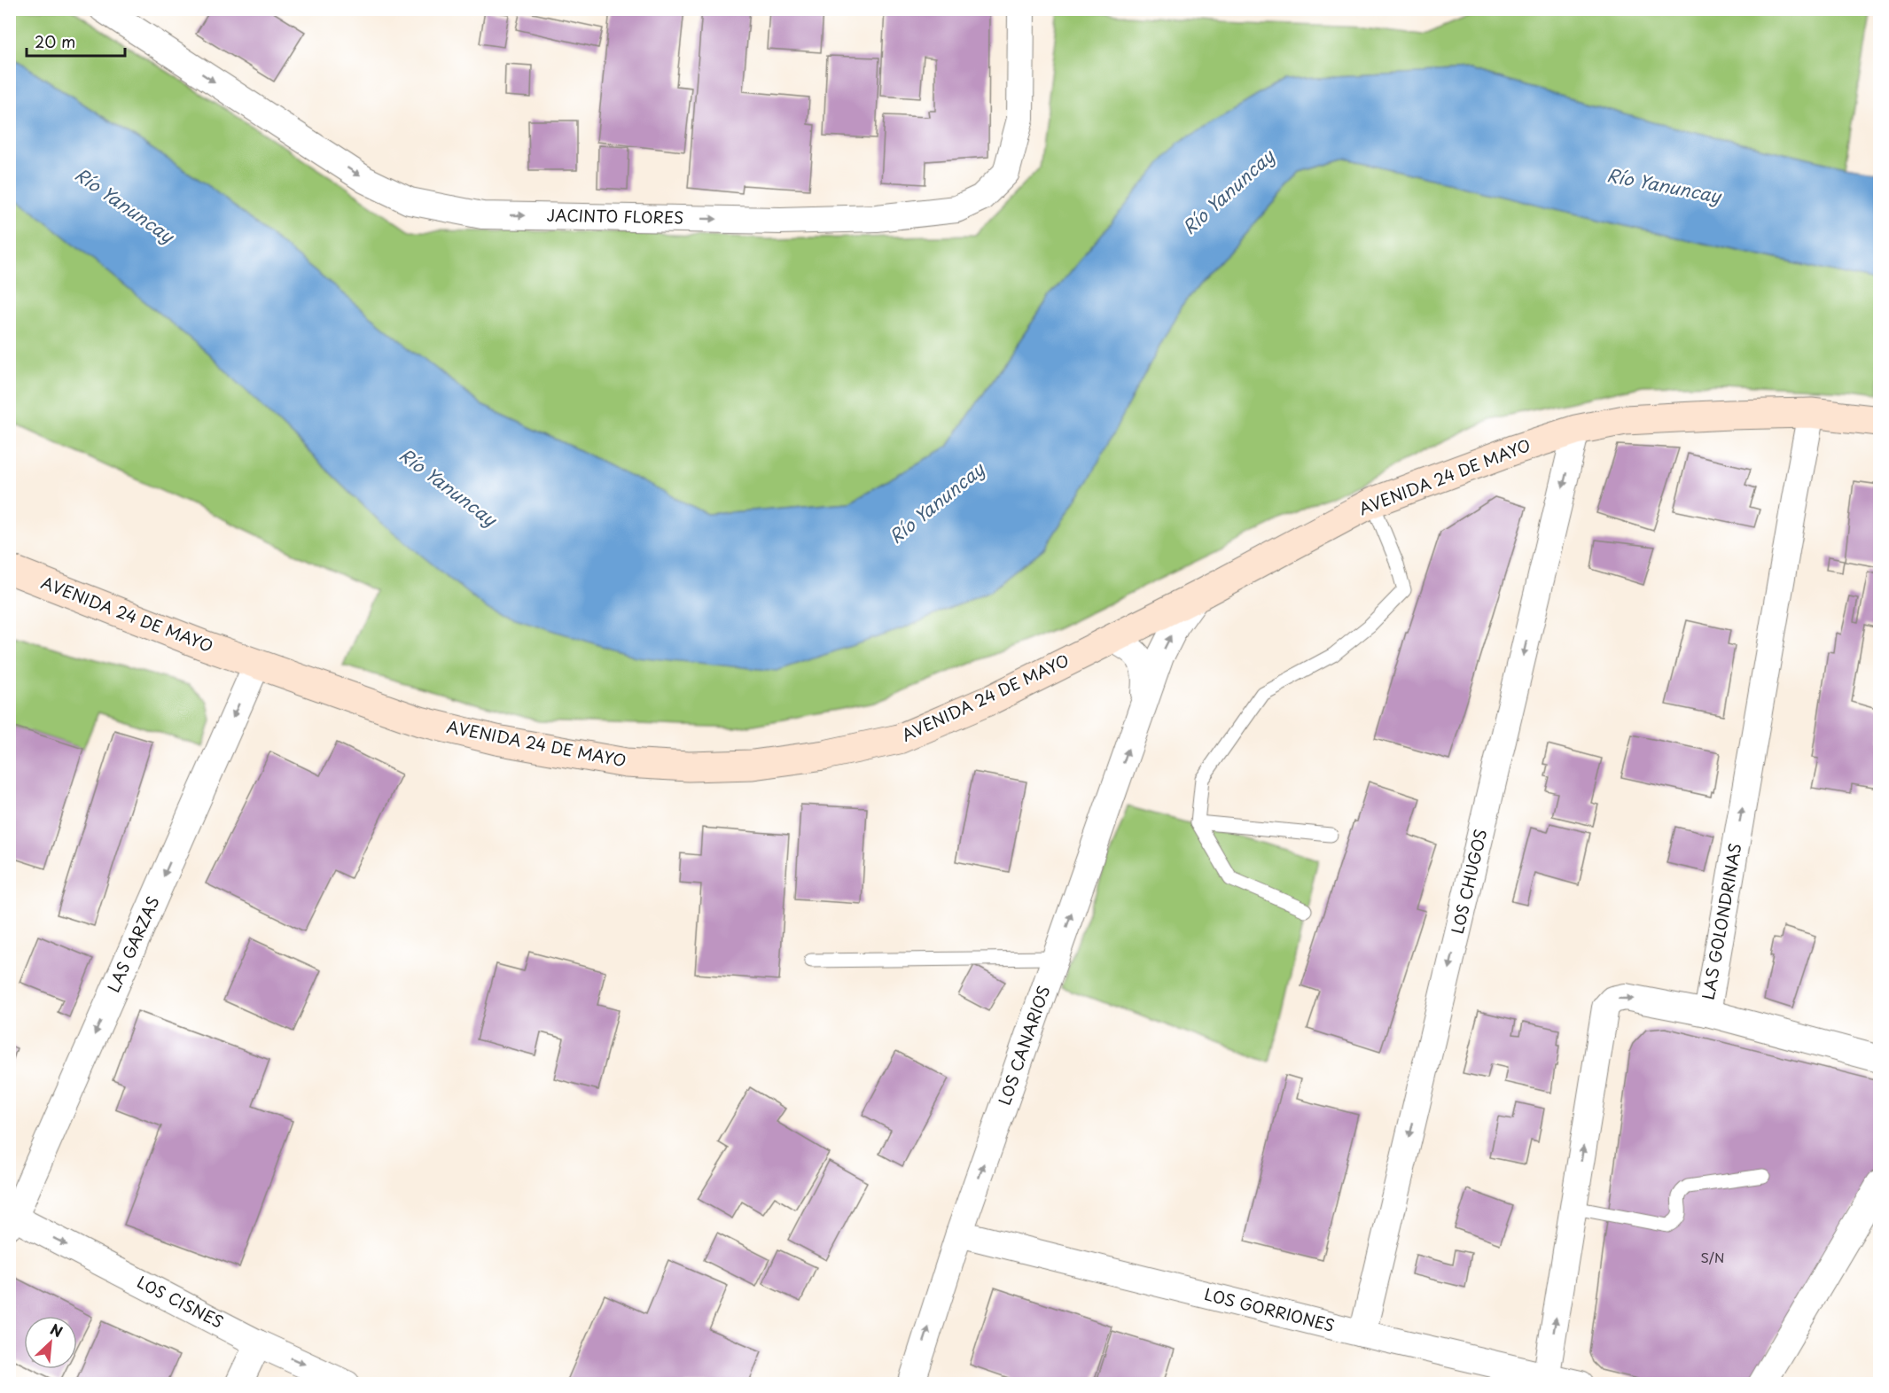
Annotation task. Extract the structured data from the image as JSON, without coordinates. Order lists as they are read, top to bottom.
{
  "streets": {
    "main road": ["AVENIDA 24 DE MAYO"],
    "street": [
      "JACINTO FLORES",
      "LOS CHUGOS",
      "LAS GOLONDRINAS",
      "LAS GARZAS",
      "LOS CANARIOS",
      "LOS CISNES",
      "LOS GORRIONES"
    ]
  },
  "crossings": [
    ["AVENIDA 24 DE MAYO", "LOS CHUGOS"],
    ["AVENIDA 24 DE MAYO", "LAS GOLONDRINAS"],
    ["AVENIDA 24 DE MAYO", "LAS GARZAS"],
    ["AVENIDA 24 DE MAYO", "LOS CANARIOS"],
    ["LOS CHUGOS", "LOS GORRIONES"],
    ["LAS GOLONDRINAS", "LOS GORRIONES"],
    ["LAS GARZAS", "LOS CISNES"],
    ["LOS CANARIOS", "LOS GORRIONES"]
  ],
  "one_way": [
    "JACINTO FLORES",
    "LOS CHUGOS",
    "LAS GOLONDRINAS",
    "LAS GARZAS",
    "LOS CANARIOS",
    "LOS CISNES"
  ],
  "water": ["Río Yanuncay"],
  "house_numbers": ["S/N"],
  "scale_bar": "20 m",
  "north": "top right"
}
